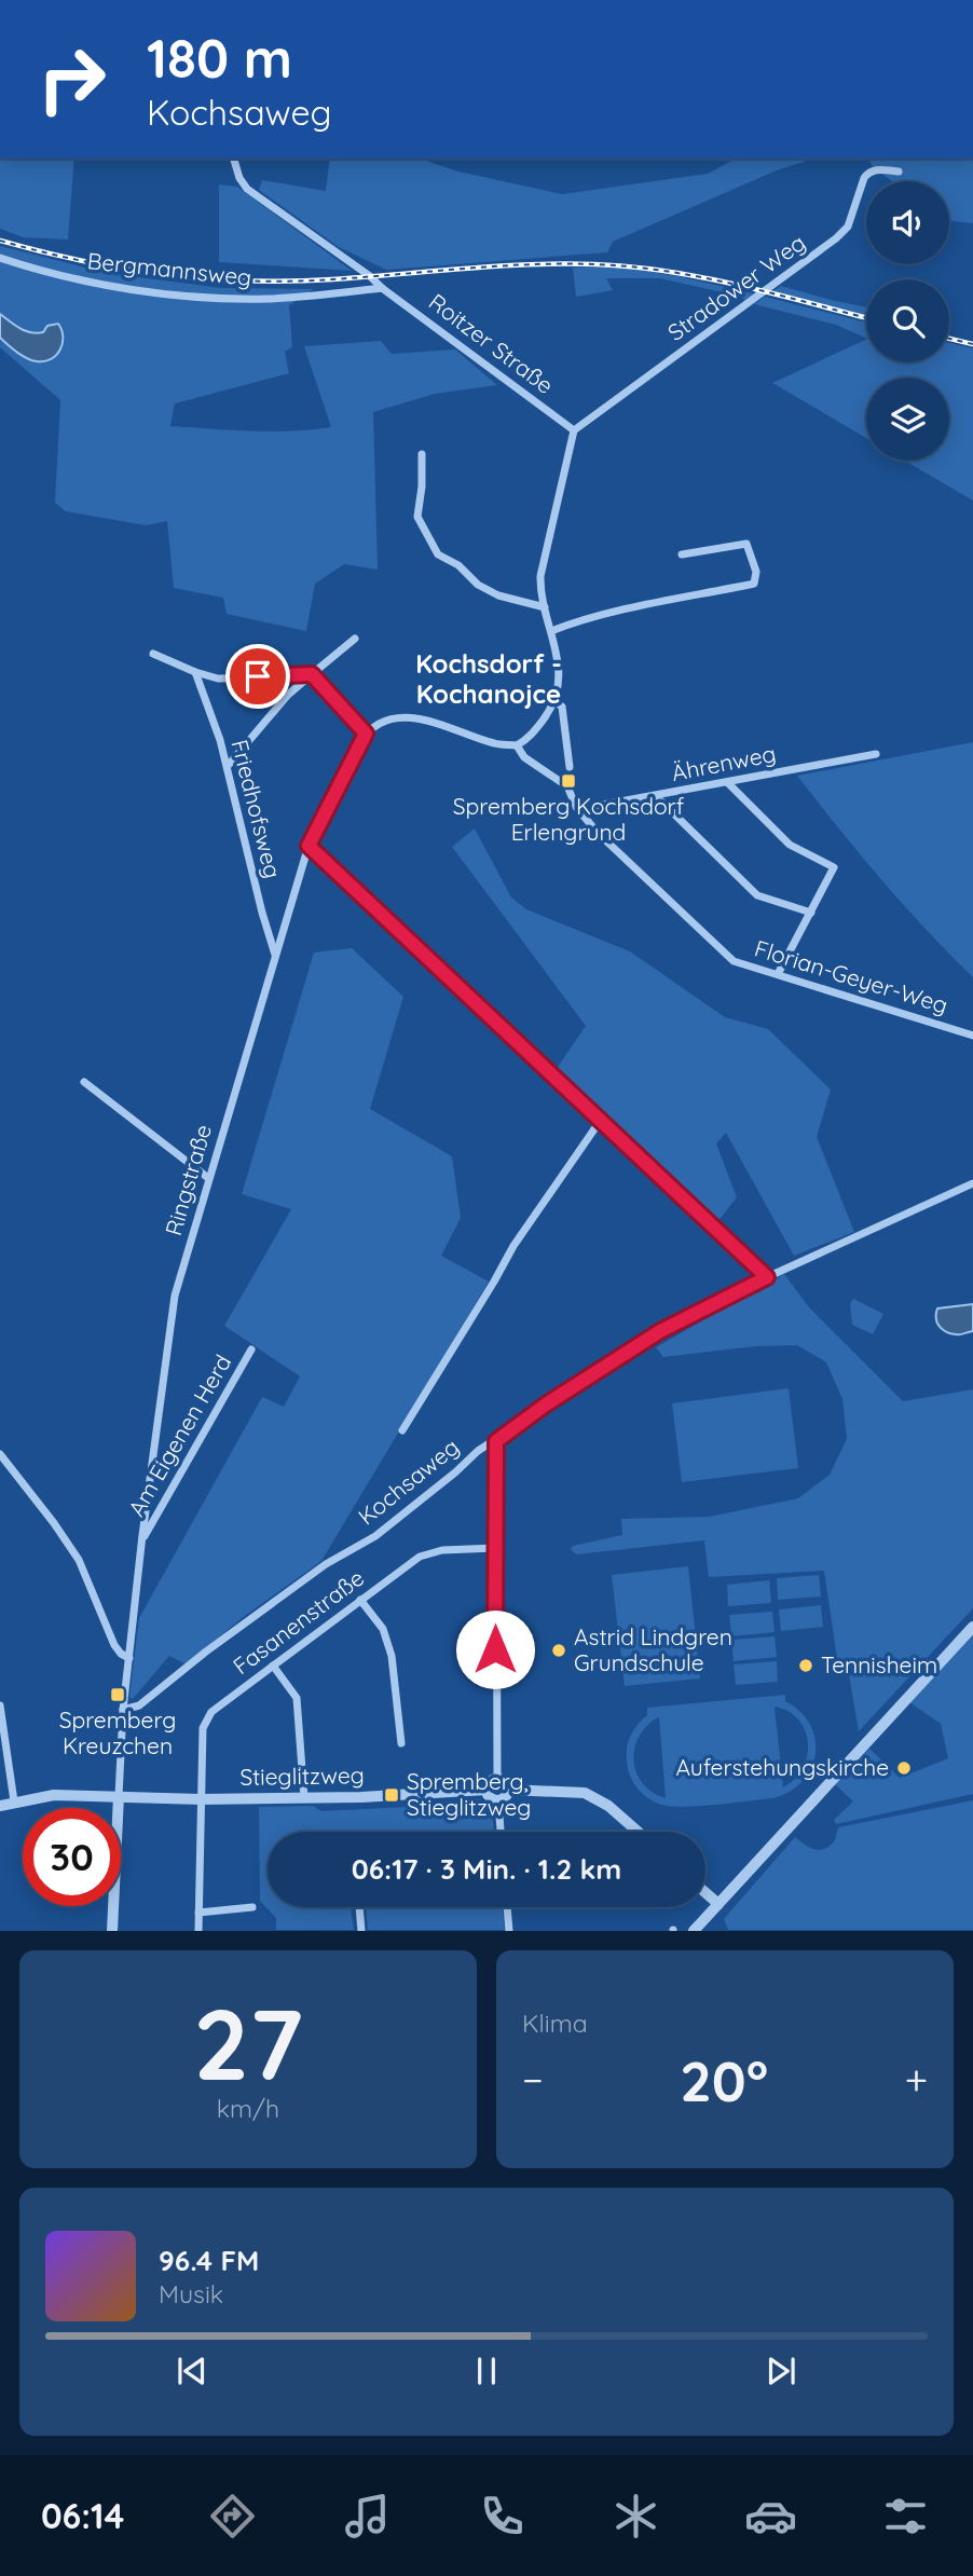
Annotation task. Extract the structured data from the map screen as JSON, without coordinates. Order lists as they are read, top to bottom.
{
  "streets": {
    "street": [
      "Bergmannsweg",
      "Stradower Weg",
      "Roitzer Straße",
      "Ährenweg",
      "Friedhofsweg",
      "Florian-Geyer-Weg",
      "Ringstraße",
      "Am Eigenen Herd",
      "Kochsaweg",
      "Fasanenstraße",
      "Stieglitzweg"
    ]
  },
  "crossings": [
    ["Bergmannsweg", "Roitzer Straße"],
    ["Stradower Weg", "Roitzer Straße"],
    ["Ährenweg", "Florian-Geyer-Weg"],
    ["Friedhofsweg", "Ringstraße"],
    ["Ringstraße", "Am Eigenen Herd"],
    ["Ringstraße", "Kochsaweg"],
    ["Ringstraße", "Stieglitzweg"],
    ["Fasanenstraße", "Stieglitzweg"]
  ],
  "districts": ["Kochsdorf - Kochanojce"],
  "places": {
    "transit": ["Spremberg Kochsdorf Erlengrund", "Spremberg Kreuzchen", "Spremberg, Stieglitzweg"],
    "other": ["Astrid Lindgren Grundschule", "Tennisheim", "Auferstehungskirche"]
  },
  "page": {
    "turn": ["180 m", "Kochsaweg"],
    "limit": "30",
    "trip": "06:17 · 3 Min. · 1.2 km",
    "tile": [
      ["27", "km/h"],
      "Klima"
    ],
    "heat": ["−", "20°", "+"],
    "song": ["96.4 FM", "Musik"],
    "tabs": "06:14"
  }
}
